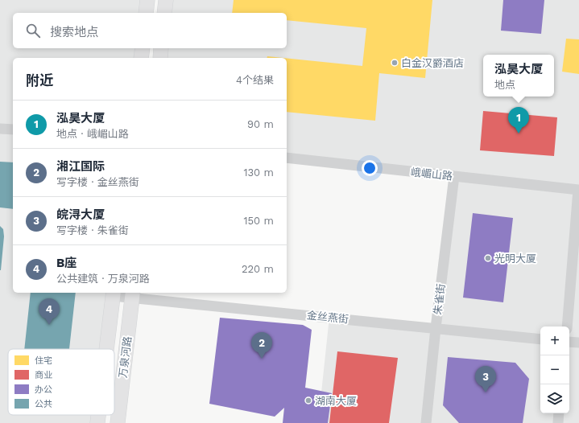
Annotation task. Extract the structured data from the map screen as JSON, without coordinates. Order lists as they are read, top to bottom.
{
  "streets": {
    "street": [
      "峨嵋山路",
      "朱雀街",
      "金丝燕街",
      "万泉河路"
    ]
  },
  "crossings": [
    ["峨嵋山路", "朱雀街"],
    ["朱雀街", "金丝燕街"],
    ["金丝燕街", "万泉河路"]
  ],
  "places": ["白金汉爵酒店", "光明大厦", "湖南大厦"],
  "legend": [
    "住宅",
    "商业",
    "办公",
    "公共"
  ],
  "page": {
    "search": "搜索地点",
    "popup": ["泓昊大厦", "地点"],
    "heading": ["附近", "4个结果"],
    "list": [
      {
        "mark": "1",
        "name": "泓昊大厦",
        "note": "地点 · 峨嵋山路",
        "value": "90 m"
      },
      {
        "mark": "2",
        "name": "湘江国际",
        "note": "写字楼 · 金丝燕街",
        "value": "130 m"
      },
      {
        "mark": "3",
        "name": "皖浔大厦",
        "note": "写字楼 · 朱雀街",
        "value": "150 m"
      },
      {
        "mark": "4",
        "name": "B座",
        "note": "公共建筑 · 万泉河路",
        "value": "220 m"
      }
    ],
    "pins": [
      "1",
      "4",
      "2",
      "3"
    ],
    "map_buttons": ["+", "−"]
  }
}
